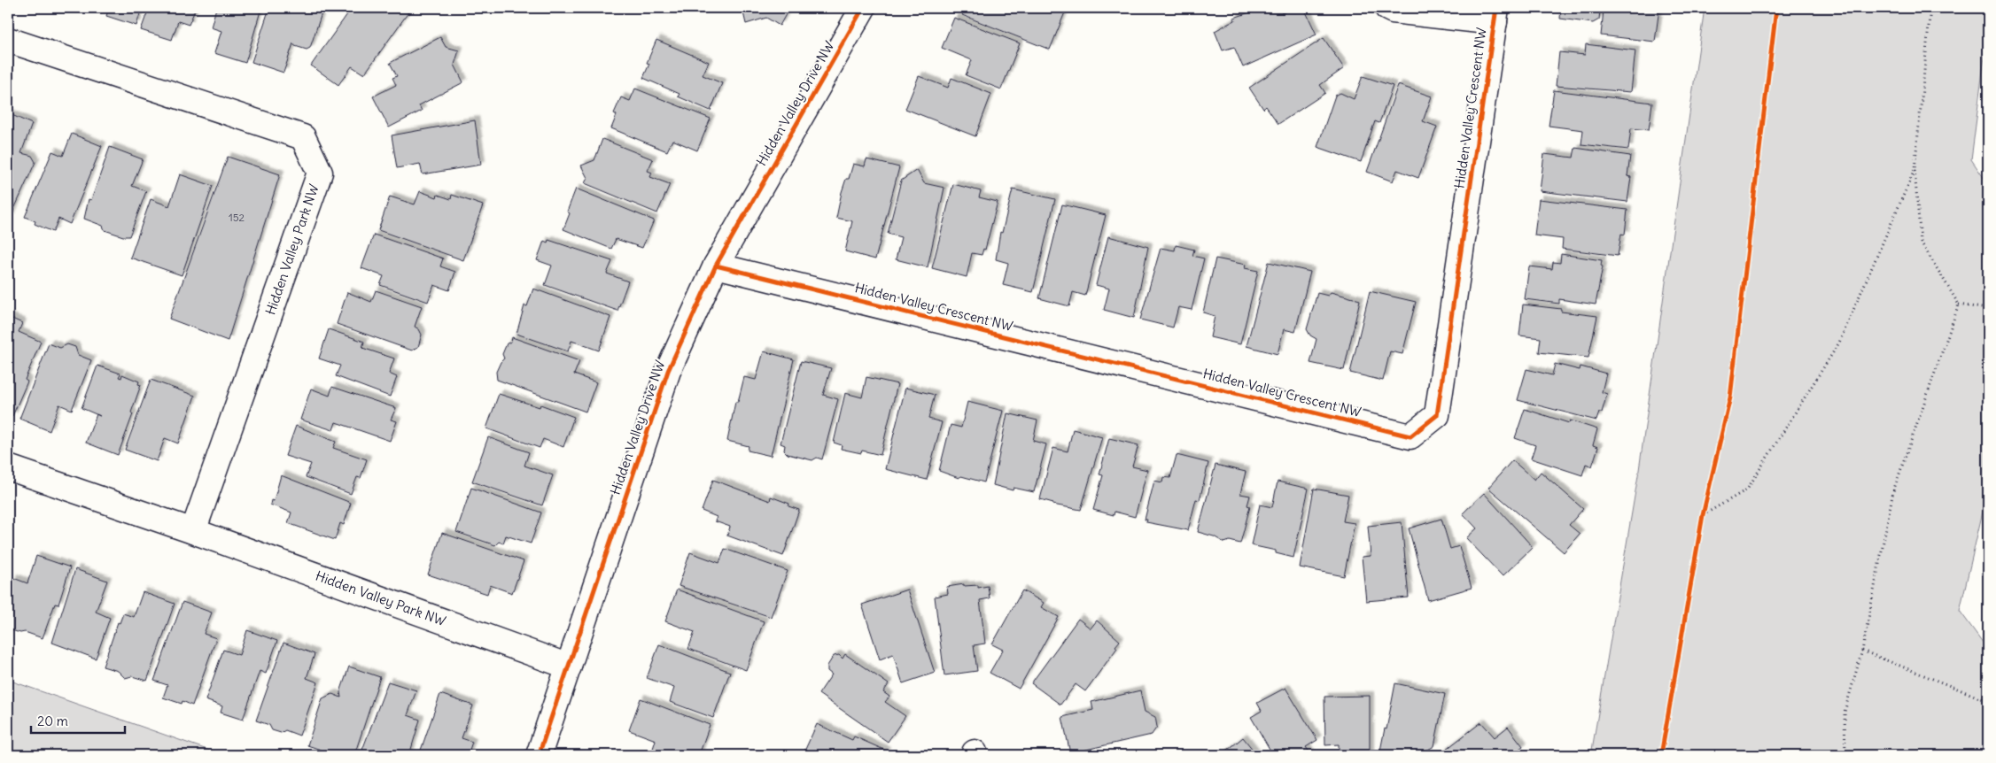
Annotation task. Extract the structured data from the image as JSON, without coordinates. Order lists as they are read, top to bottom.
{
  "streets": {
    "street": ["Hidden Valley Drive NW", "Hidden Valley Crescent NW", "Hidden Valley Park NW"]
  },
  "crossings": [
    ["Hidden Valley Drive NW", "Hidden Valley Crescent NW"],
    ["Hidden Valley Drive NW", "Hidden Valley Park NW"]
  ],
  "house_numbers": ["152"],
  "scale_bar": "20 m"
}
